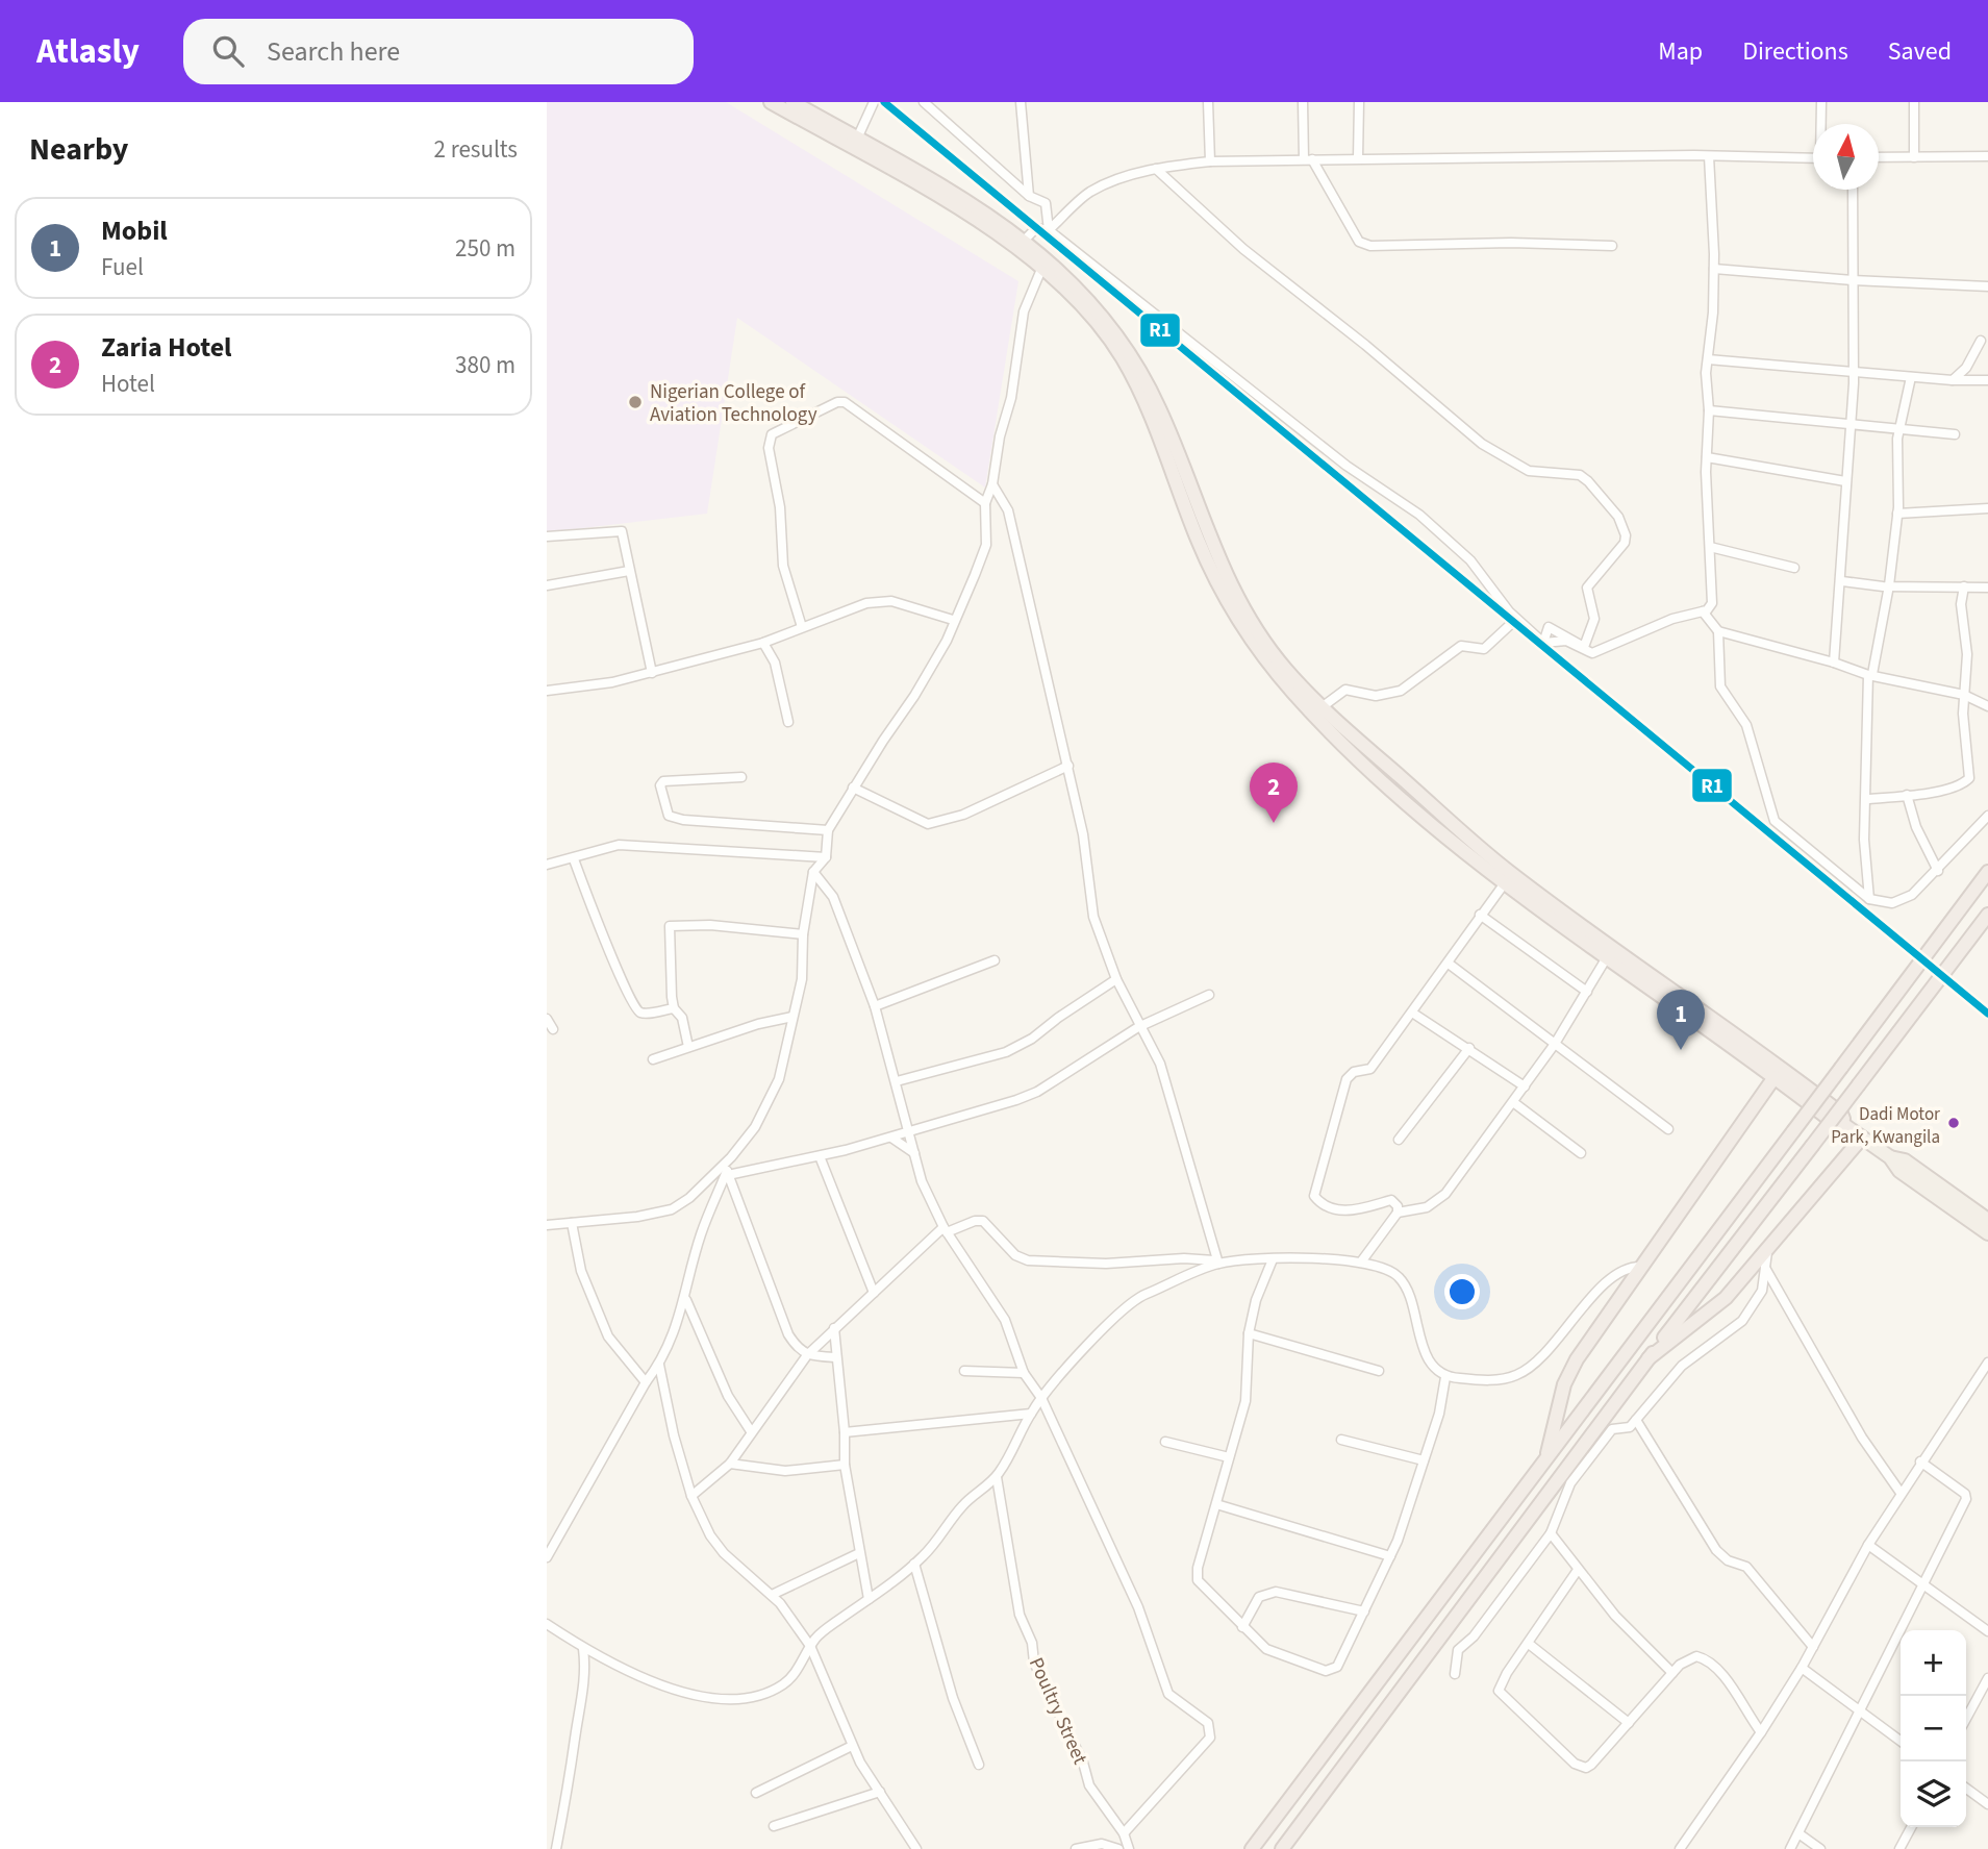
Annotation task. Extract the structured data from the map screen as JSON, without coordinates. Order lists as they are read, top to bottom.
{
  "streets": {
    "street": ["Poultry Street"]
  },
  "places": ["Nigerian College of Aviation Technology", "Dadi Motor Park, Kwangila"],
  "lines": ["transit line R1"],
  "north": "top",
  "page": {
    "header": "Atlasly",
    "search": "Search here",
    "nav": ["Map", "Directions", "Saved"],
    "heading": ["Nearby", "2 results"],
    "list": [
      {
        "mark": "1",
        "name": "Mobil",
        "note": "Fuel",
        "value": "250 m"
      },
      {
        "mark": "2",
        "name": "Zaria Hotel",
        "note": "Hotel",
        "value": "380 m"
      }
    ],
    "pins": ["2", "1"],
    "map_buttons": ["+", "−"]
  }
}
